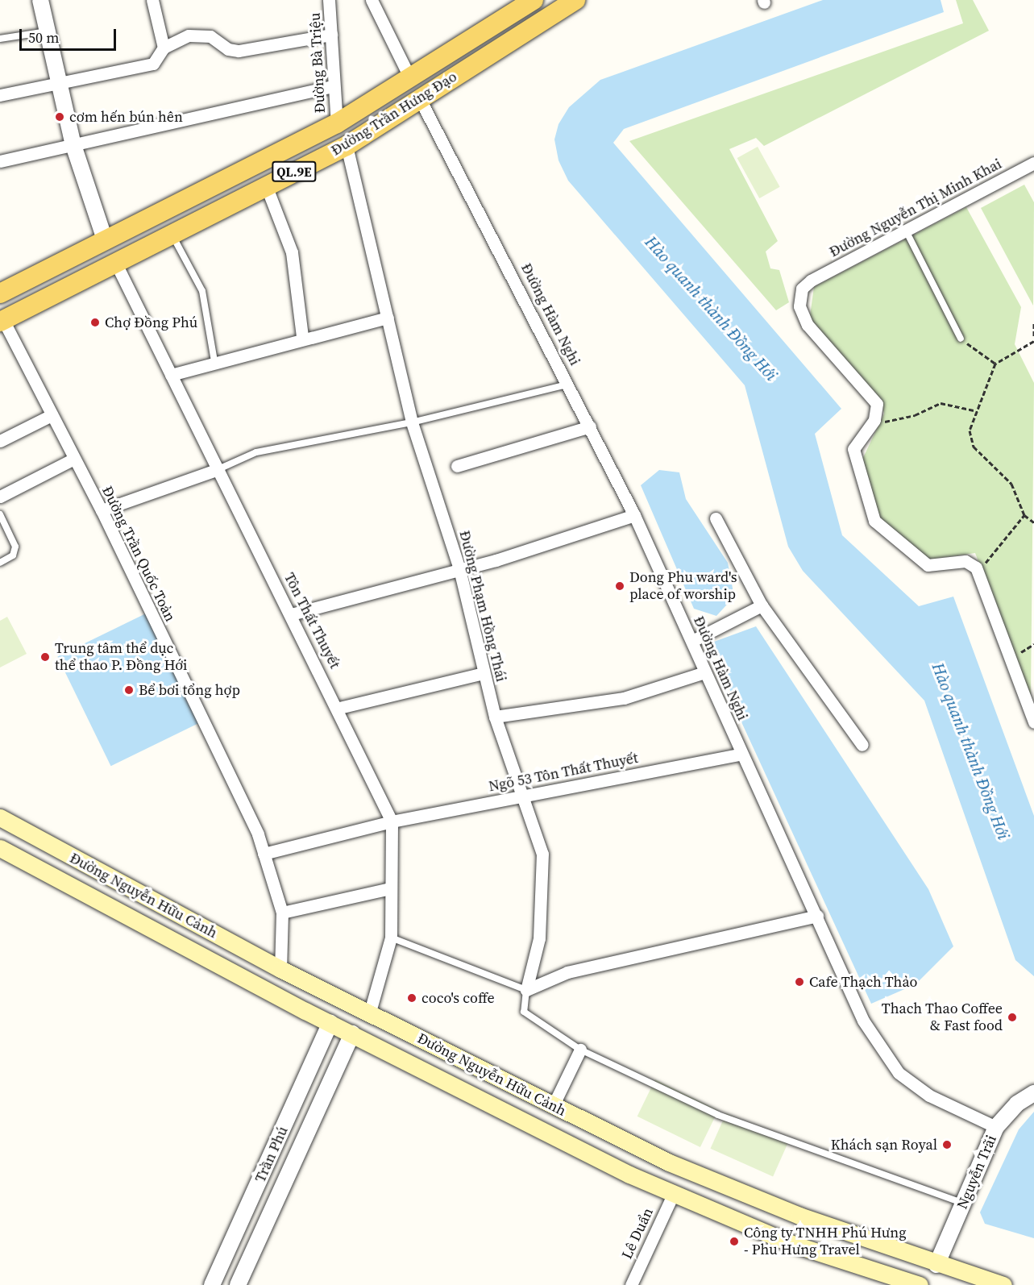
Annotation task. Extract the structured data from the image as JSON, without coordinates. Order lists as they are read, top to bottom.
{
  "streets": {
    "main road": ["Đường Trần Hưng Đạo", "QL.9E", "Đường Nguyễn Hữu Cảnh"],
    "street": [
      "Đường Bà Triệu",
      "Đường Nguyễn Thị Minh Khai",
      "Đường Hàm Nghi",
      "Đường Trần Quốc Toản",
      "Đường Phạm Hồng Thái",
      "Tôn Thất Thuyết",
      "Ngõ 53 Tôn Thất Thuyết",
      "Trần Phú",
      "Nguyễn Trãi",
      "Lê Duẩn"
    ]
  },
  "crossings": [
    ["Đường Bà Triệu", "Đường Trần Hưng Đạo"],
    ["Đường Trần Hưng Đạo", "Đường Hàm Nghi"],
    ["Đường Trần Hưng Đạo", "Đường Trần Quốc Toản"],
    ["Đường Trần Hưng Đạo", "Đường Phạm Hồng Thái"],
    ["Đường Trần Hưng Đạo", "Tôn Thất Thuyết"],
    ["Đường Hàm Nghi", "Ngõ 53 Tôn Thất Thuyết"],
    ["Đường Hàm Nghi", "Nguyễn Trãi"],
    ["Đường Trần Quốc Toản", "Ngõ 53 Tôn Thất Thuyết"],
    ["Đường Trần Quốc Toản", "Đường Nguyễn Hữu Cảnh"],
    ["Đường Phạm Hồng Thái", "Ngõ 53 Tôn Thất Thuyết"],
    ["Tôn Thất Thuyết", "Ngõ 53 Tôn Thất Thuyết"],
    ["Tôn Thất Thuyết", "Đường Nguyễn Hữu Cảnh"],
    ["Đường Nguyễn Hữu Cảnh", "Trần Phú"],
    ["Đường Nguyễn Hữu Cảnh", "Nguyễn Trãi"],
    ["Đường Nguyễn Hữu Cảnh", "Lê Duẩn"]
  ],
  "water": ["Hào quanh thành Đồng Hới"],
  "places": [
    "cơm hến bún hên",
    "Chợ Đồng Phú",
    "Dong Phu ward's place of worship",
    "Trung tâm thể dục thể thao P. Đồng Hới",
    "Bể bơi tổng hợp",
    "Cafe Thạch Thảo",
    "coco's coffe",
    "Thach Thao Coffee & Fast food",
    "Khách sạn Royal",
    "Công ty TNHH Phú Hưng - Phu Hưng Travel"
  ],
  "scale_bar": "50 m"
}
